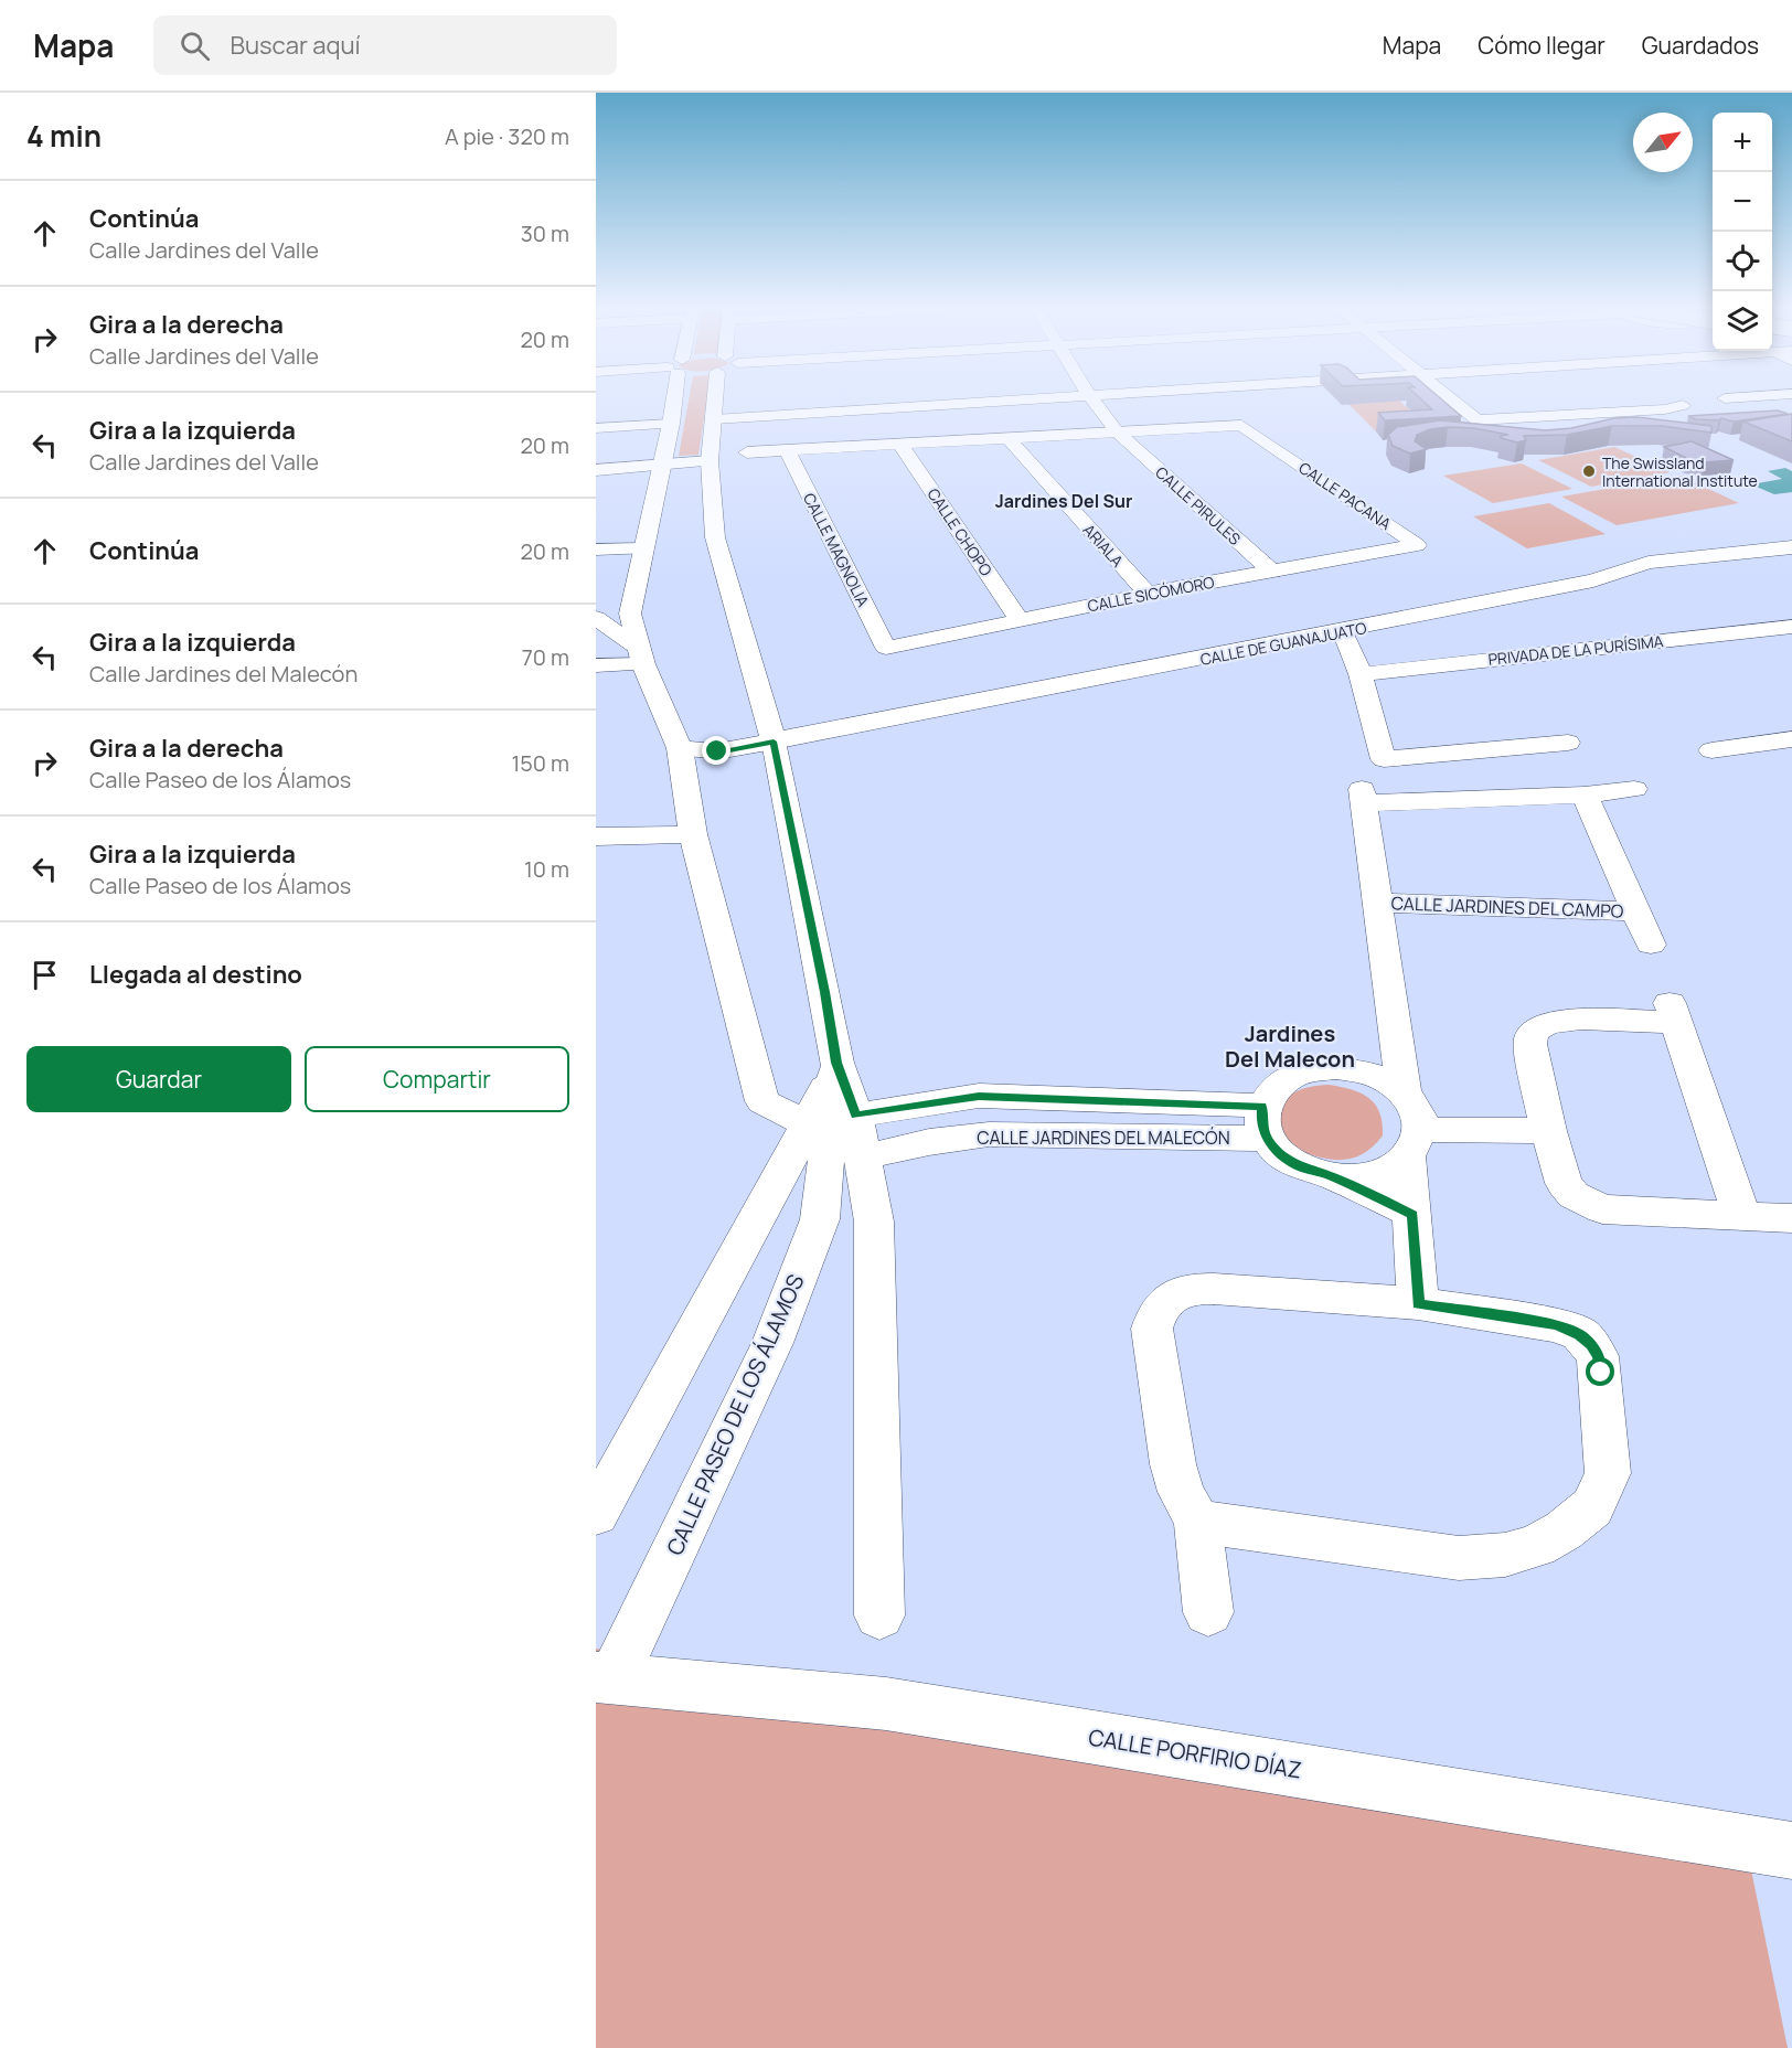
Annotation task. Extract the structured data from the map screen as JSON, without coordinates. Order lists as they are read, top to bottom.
{
  "streets": {
    "main road": ["CALLE PIRULES", "CALLE DE GUANAJUATO", "CALLE PASEO DE LOS ÁLAMOS"],
    "street": [
      "CALLE PACANA",
      "CALLE CHOPO",
      "ARIALA",
      "CALLE MAGNOLIA",
      "CALLE SICÓMORO",
      "PRIVADA DE LA PURÍSIMA",
      "CALLE JARDINES DEL CAMPO",
      "CALLE JARDINES DEL MALECÓN",
      "CALLE PORFIRIO DÍAZ"
    ]
  },
  "crossings": [
    ["CALLE PACANA", "CALLE PIRULES"],
    ["CALLE PACANA", "CALLE SICÓMORO"],
    ["CALLE PIRULES", "CALLE SICÓMORO"],
    ["CALLE CHOPO", "CALLE SICÓMORO"],
    ["ARIALA", "CALLE SICÓMORO"],
    ["CALLE MAGNOLIA", "CALLE SICÓMORO"],
    ["CALLE DE GUANAJUATO", "CALLE PASEO DE LOS ÁLAMOS"],
    ["CALLE JARDINES DEL CAMPO", "CALLE JARDINES DEL MALECÓN"],
    ["CALLE JARDINES DEL MALECÓN", "CALLE PASEO DE LOS ÁLAMOS"],
    ["CALLE PASEO DE LOS ÁLAMOS", "CALLE PORFIRIO DÍAZ"]
  ],
  "districts": ["Jardines Del Sur", "Jardines Del Malecon"],
  "places": ["The Swissland International Institute"],
  "north": "top right",
  "page": {
    "header": "Mapa",
    "search": "Buscar aquí",
    "nav": ["Mapa", "Cómo llegar", "Guardados"],
    "heading": ["4 min", "A pie · 320 m"],
    "map_buttons": ["+", "−"],
    "list": [
      ["Continúa", "Calle Jardines del Valle", "30 m"],
      ["Gira a la derecha", "Calle Jardines del Valle", "20 m"],
      ["Gira a la izquierda", "Calle Jardines del Valle", "20 m"],
      ["Continúa", "20 m"],
      ["Gira a la izquierda", "Calle Jardines del Malecón", "70 m"],
      ["Gira a la derecha", "Calle Paseo de los Álamos", "150 m"],
      ["Gira a la izquierda", "Calle Paseo de los Álamos", "10 m"],
      "Llegada al destino"
    ],
    "buttons": ["Guardar", "Compartir"]
  }
}
